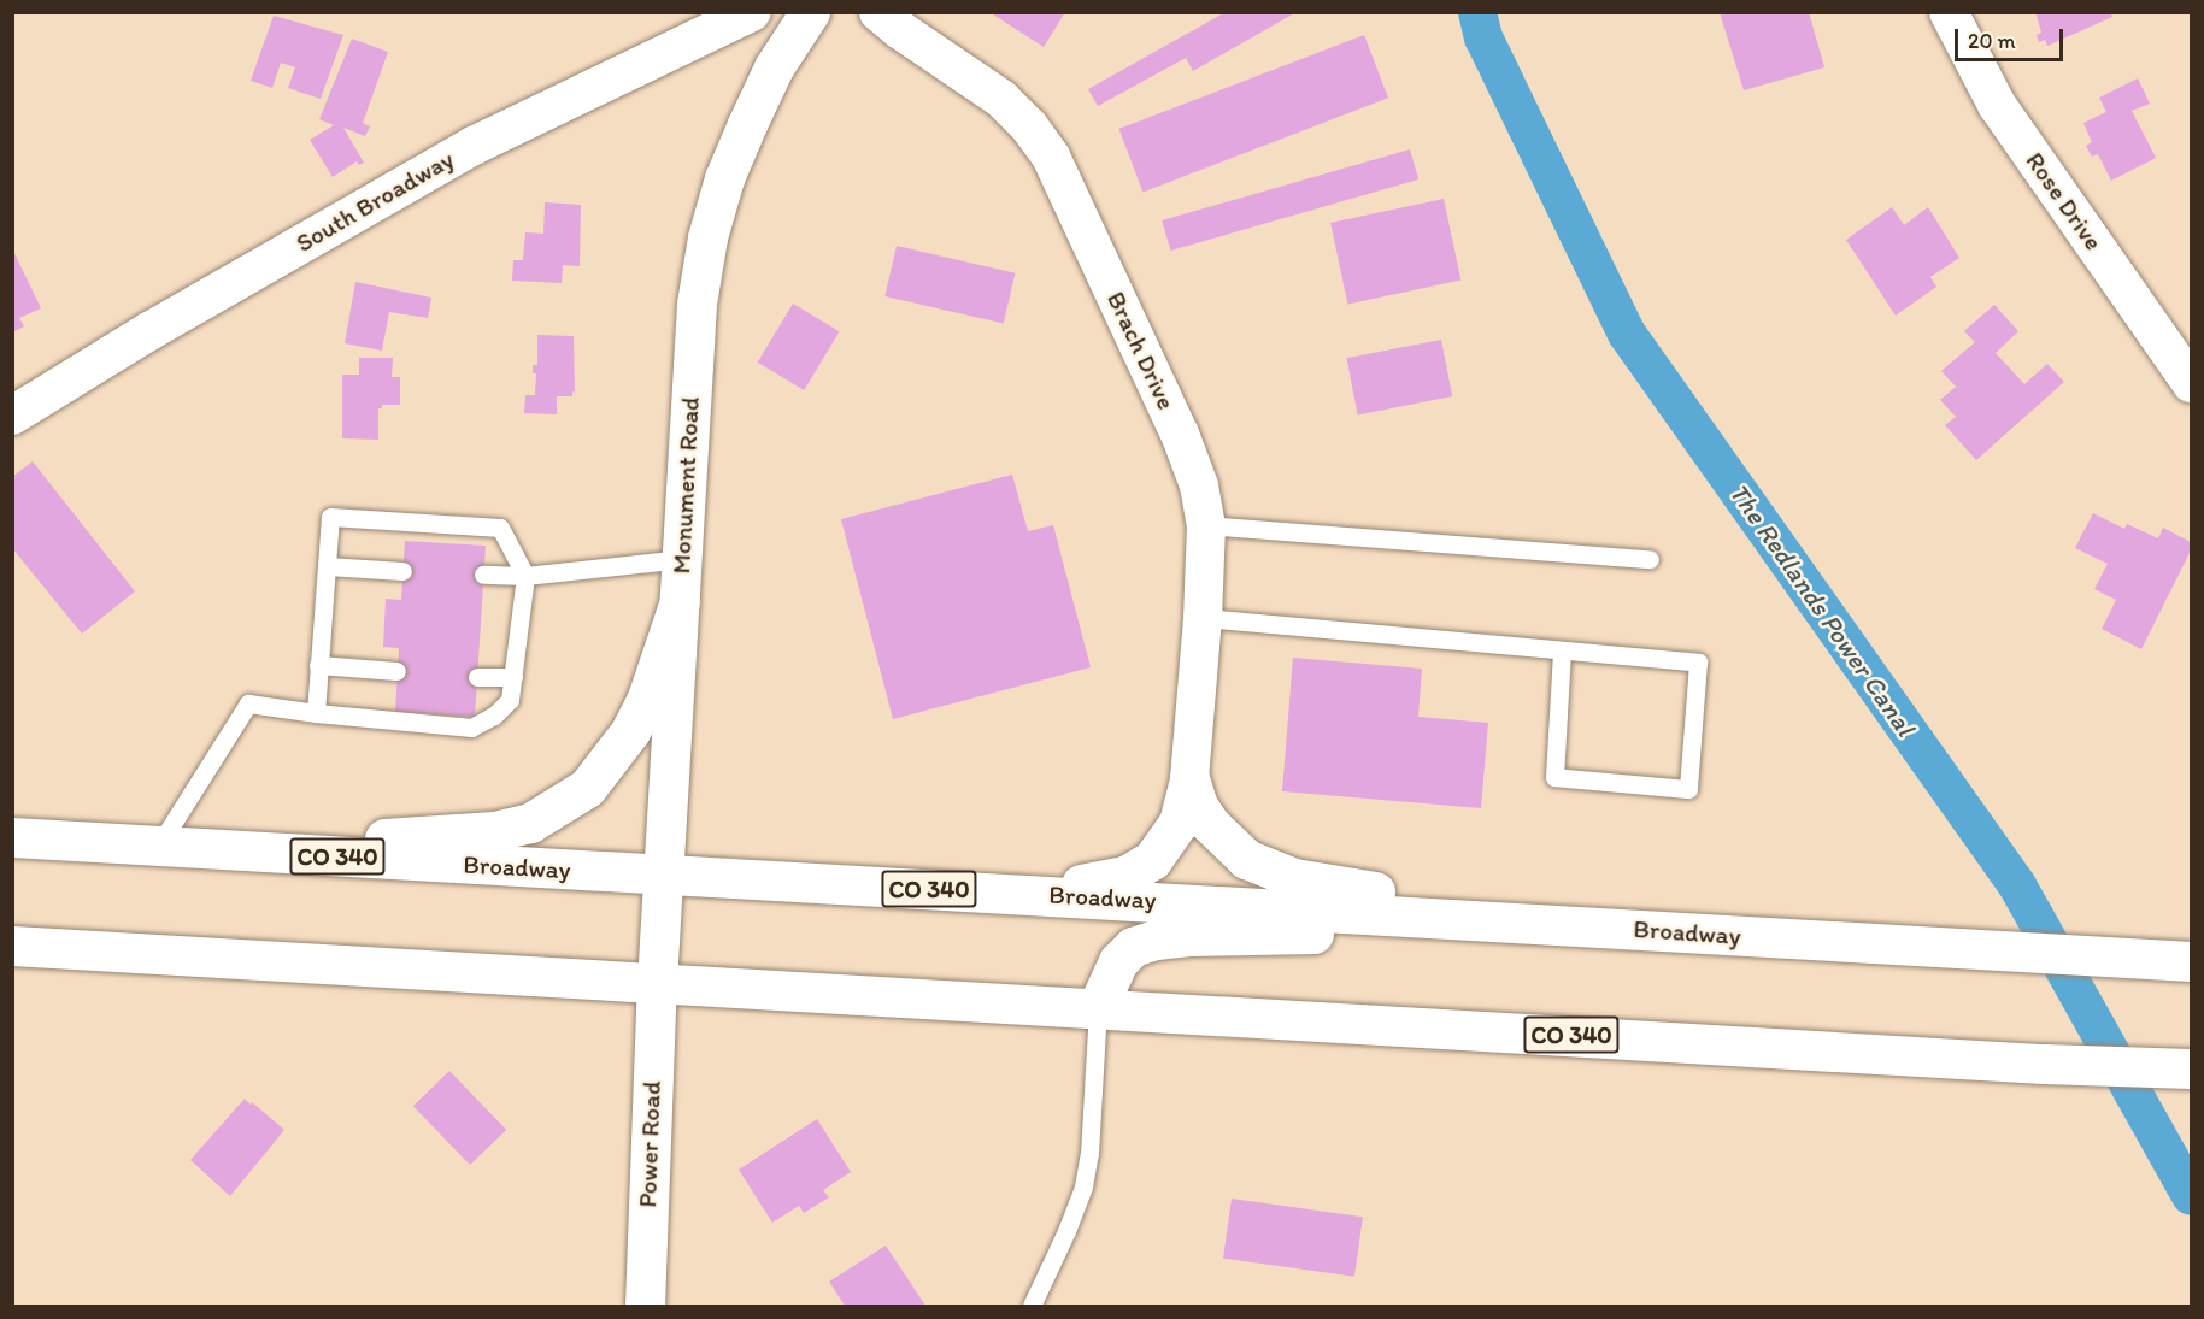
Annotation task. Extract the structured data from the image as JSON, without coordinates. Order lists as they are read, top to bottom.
{
  "streets": {
    "main road": [
      "Monument Road",
      "CO 340",
      "Broadway",
      "Power Road"
    ],
    "street": ["South Broadway", "Rose Drive", "Brach Drive"]
  },
  "crossings": [
    ["Monument Road", "CO 340"],
    ["Monument Road", "Broadway"],
    ["Monument Road", "Power Road"],
    ["CO 340", "Power Road"]
  ],
  "water": ["The Redlands Power Canal"],
  "scale_bar": "20 m"
}
